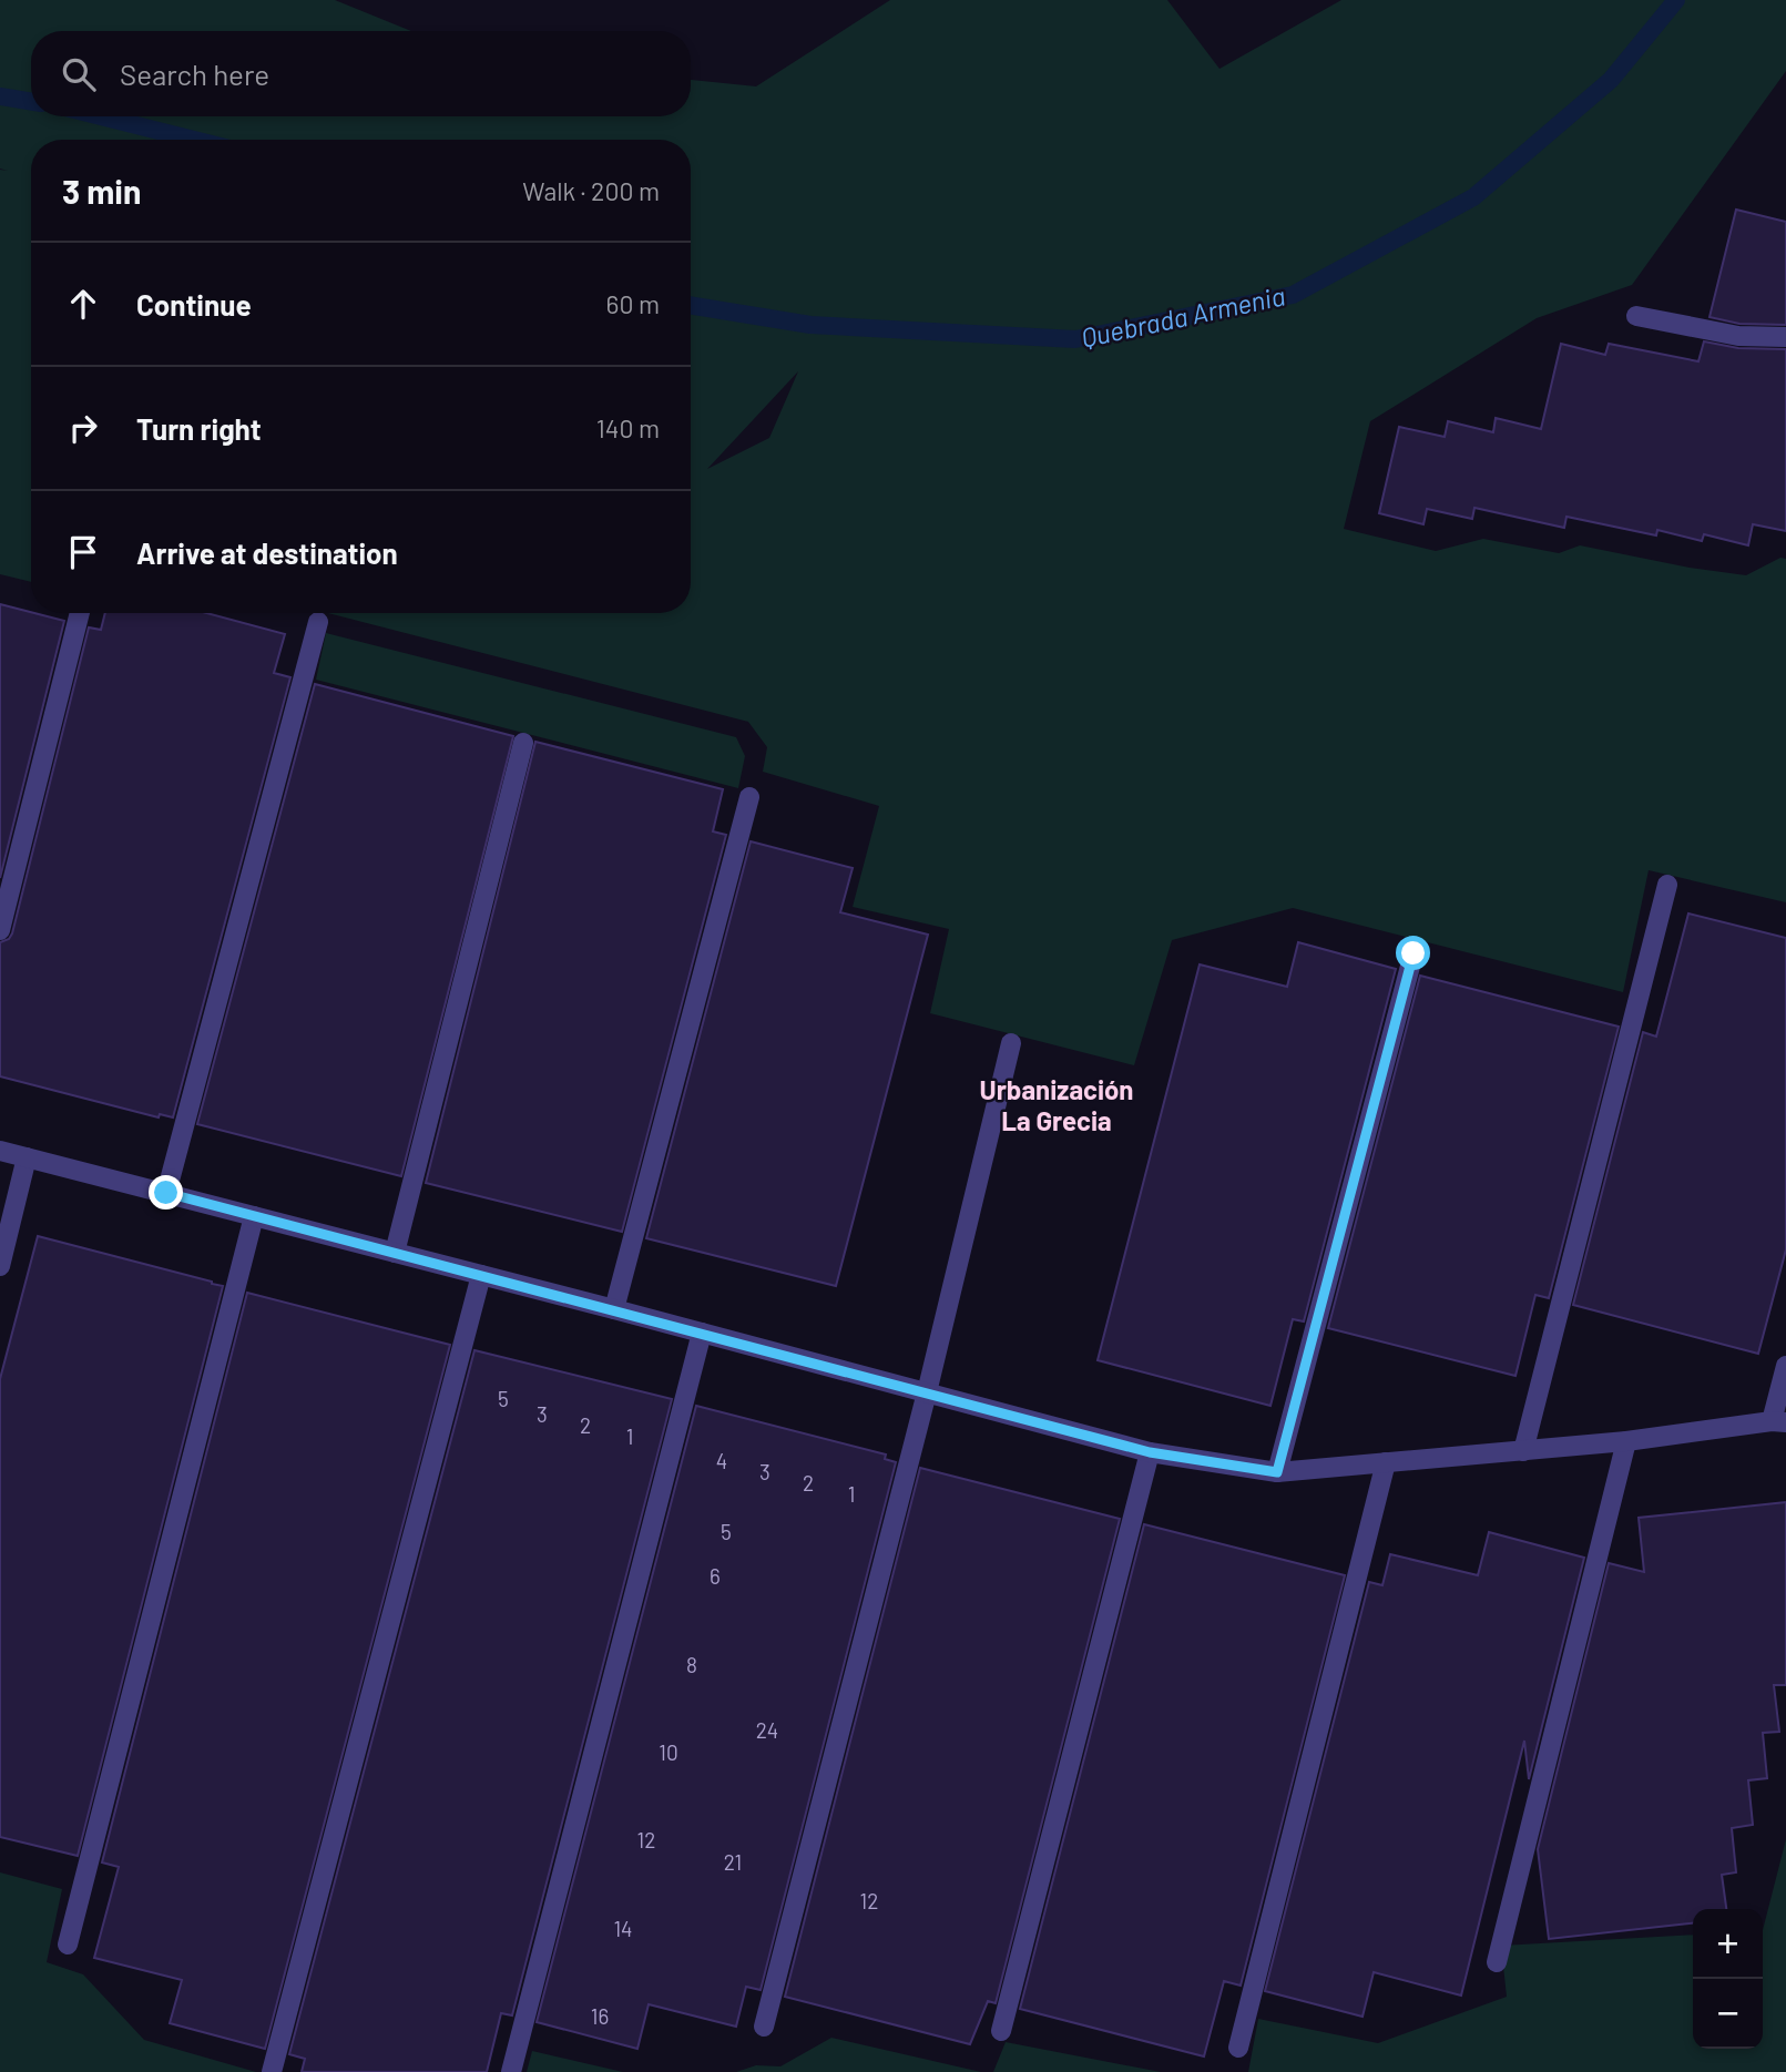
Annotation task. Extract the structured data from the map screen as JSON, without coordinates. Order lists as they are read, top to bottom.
{
  "districts": ["Urbanización La Grecia"],
  "water": ["Quebrada Armenia"],
  "house_numbers": [
    "5",
    "3",
    "2",
    "1",
    "4",
    "3",
    "2",
    "1",
    "5",
    "6",
    "8",
    "24",
    "10",
    "12",
    "21",
    "12",
    "14",
    "16"
  ],
  "page": {
    "search": "Search here",
    "heading": ["3 min", "Walk · 200 m"],
    "list": [
      ["Continue", "60 m"],
      ["Turn right", "140 m"],
      "Arrive at destination"
    ],
    "map_buttons": ["+", "−"]
  }
}
